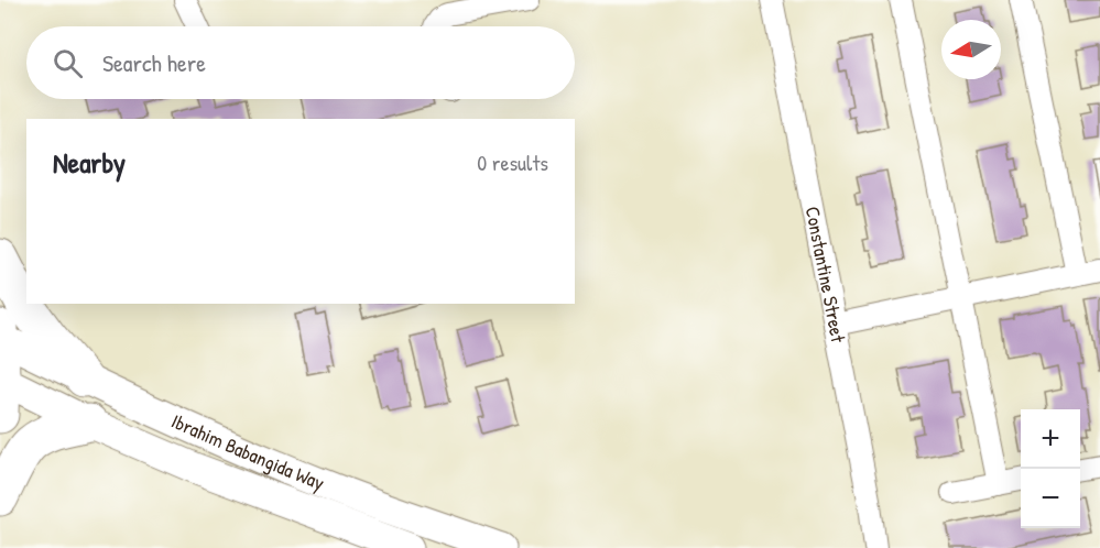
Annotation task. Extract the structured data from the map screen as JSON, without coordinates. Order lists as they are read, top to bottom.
{
  "streets": {
    "main road": ["Ibrahim Babangida Way"],
    "street": ["Constantine Street"]
  },
  "north": "left",
  "page": {
    "search": "Search here",
    "heading": ["Nearby", "0 results"],
    "map_buttons": ["+", "−"]
  }
}
